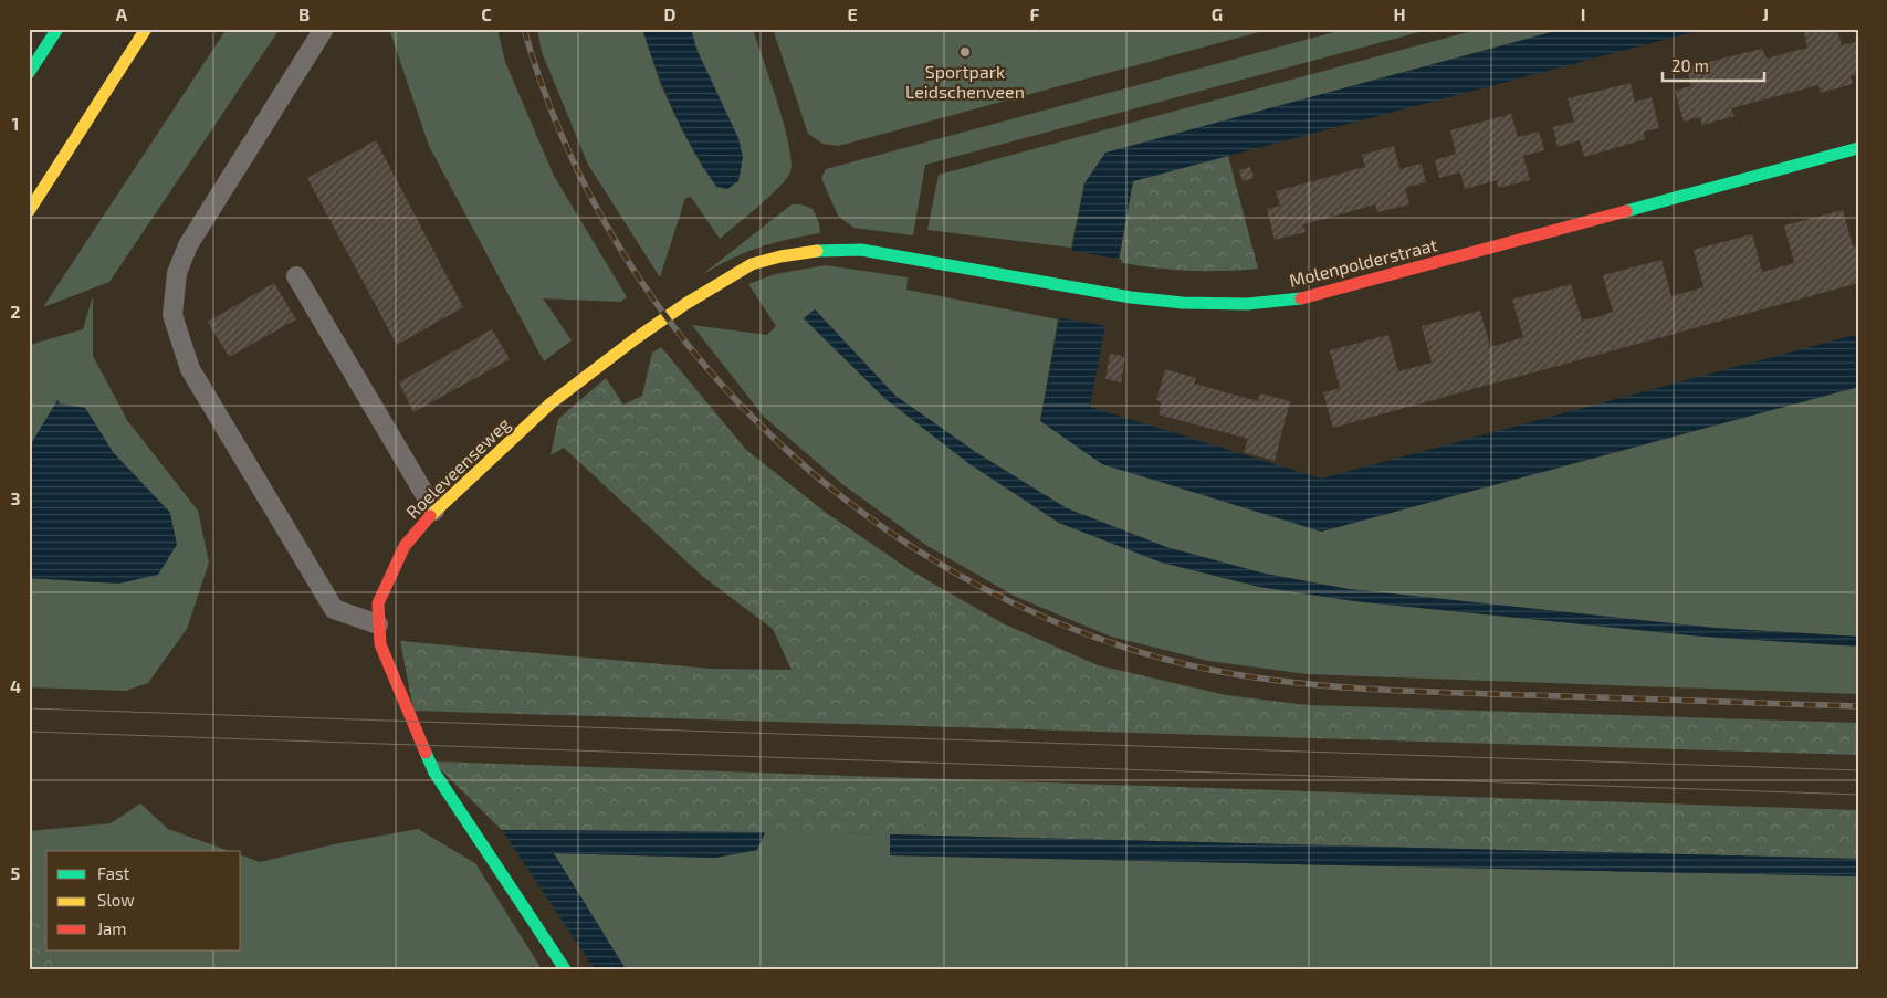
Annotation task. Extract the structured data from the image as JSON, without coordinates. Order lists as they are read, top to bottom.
{
  "streets": {
    "main road": ["Molenpolderstraat", "Roeleveenseweg"]
  },
  "crossings": [
    ["Molenpolderstraat", "Roeleveenseweg"]
  ],
  "places": ["Sportpark Leidschenveen"],
  "legend": ["Fast", "Slow", "Jam"],
  "scale_bar": "20 m",
  "grid": {
    "columns": [
      "A",
      "B",
      "C",
      "D",
      "E",
      "F",
      "G",
      "H",
      "I",
      "J"
    ],
    "rows": [
      "1",
      "2",
      "3",
      "4",
      "5"
    ]
  }
}
